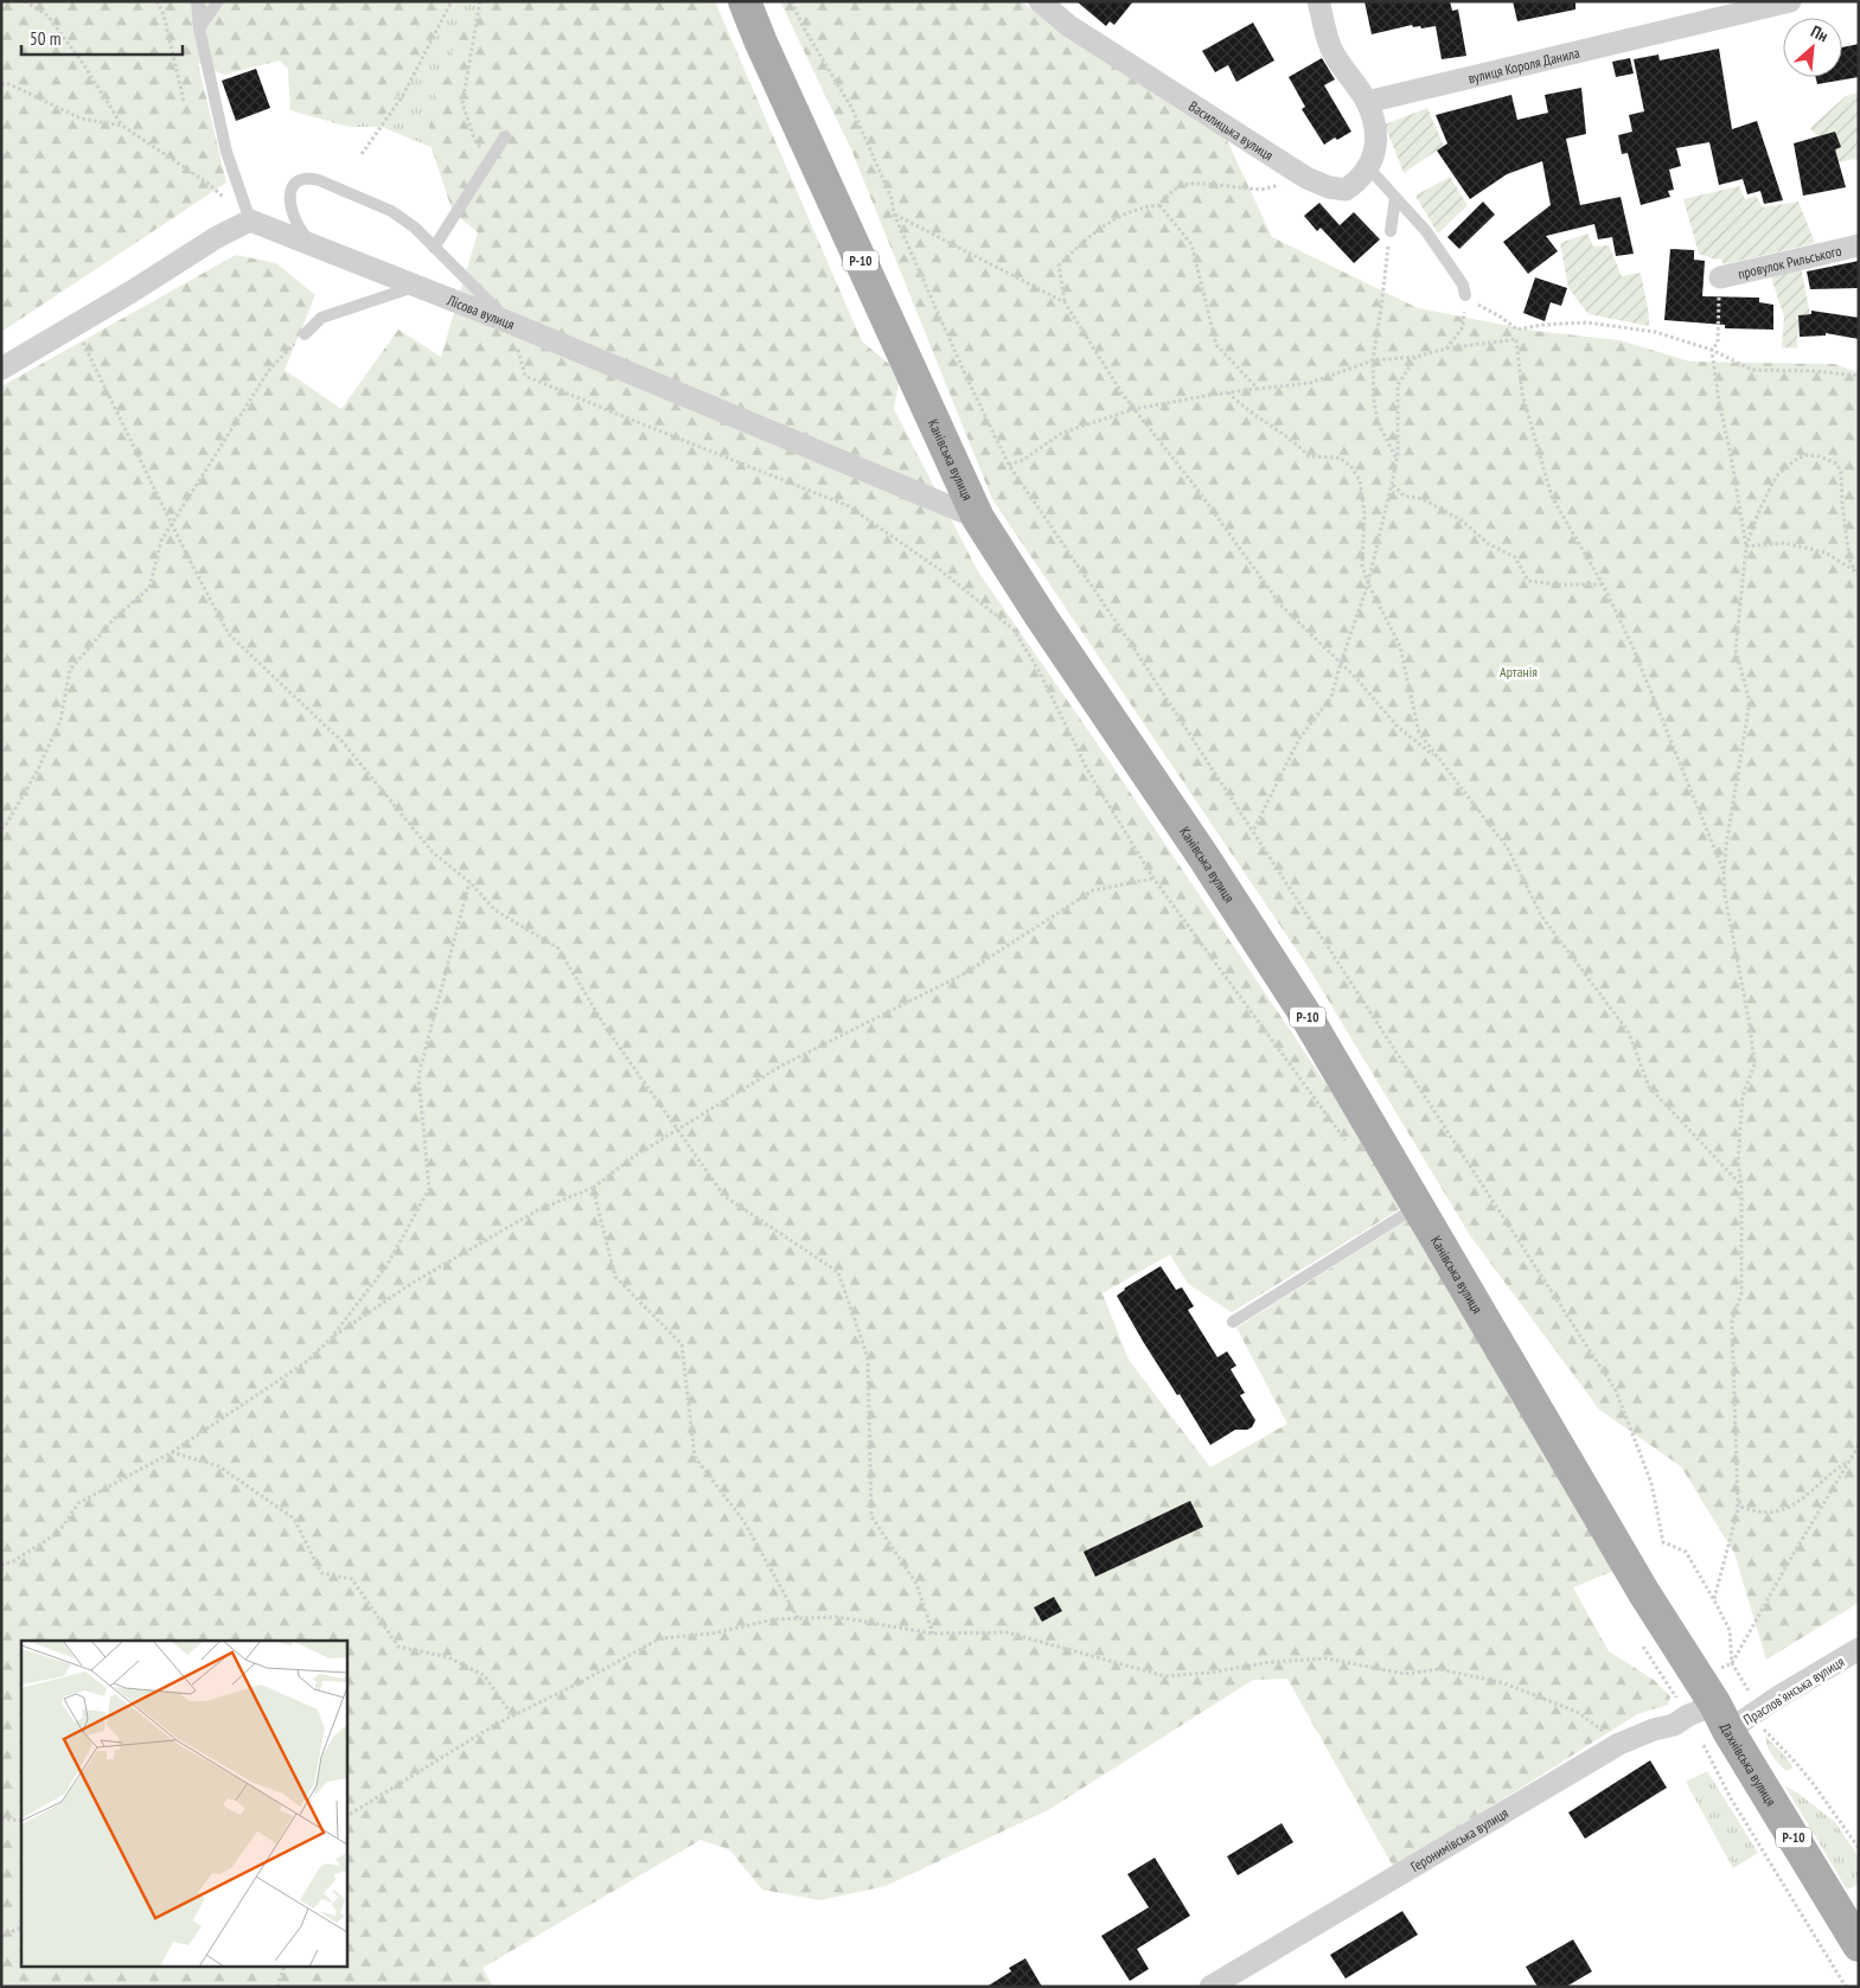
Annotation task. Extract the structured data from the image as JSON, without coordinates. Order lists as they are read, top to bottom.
{
  "streets": {
    "main road": ["Р-10", "Канівська вулиця", "Дахнівська вулиця"],
    "street": [
      "вулиця Короля Данила",
      "Василицька вулиця",
      "провулок Рильського",
      "Лісова вулиця",
      "Прасловʼянська вулиця",
      "Геронимівська вулиця"
    ]
  },
  "crossings": [
    ["Лісова вулиця", "Канівська вулиця"],
    ["Канівська вулиця", "Прасловʼянська вулиця"],
    ["Канівська вулиця", "Дахнівська вулиця"],
    ["Канівська вулиця", "Геронимівська вулиця"],
    ["Прасловʼянська вулиця", "Дахнівська вулиця"],
    ["Прасловʼянська вулиця", "Геронимівська вулиця"],
    ["Дахнівська вулиця", "Геронимівська вулиця"]
  ],
  "parks": ["Артанія"],
  "scale_bar": "50 m",
  "north": "top right"
}
